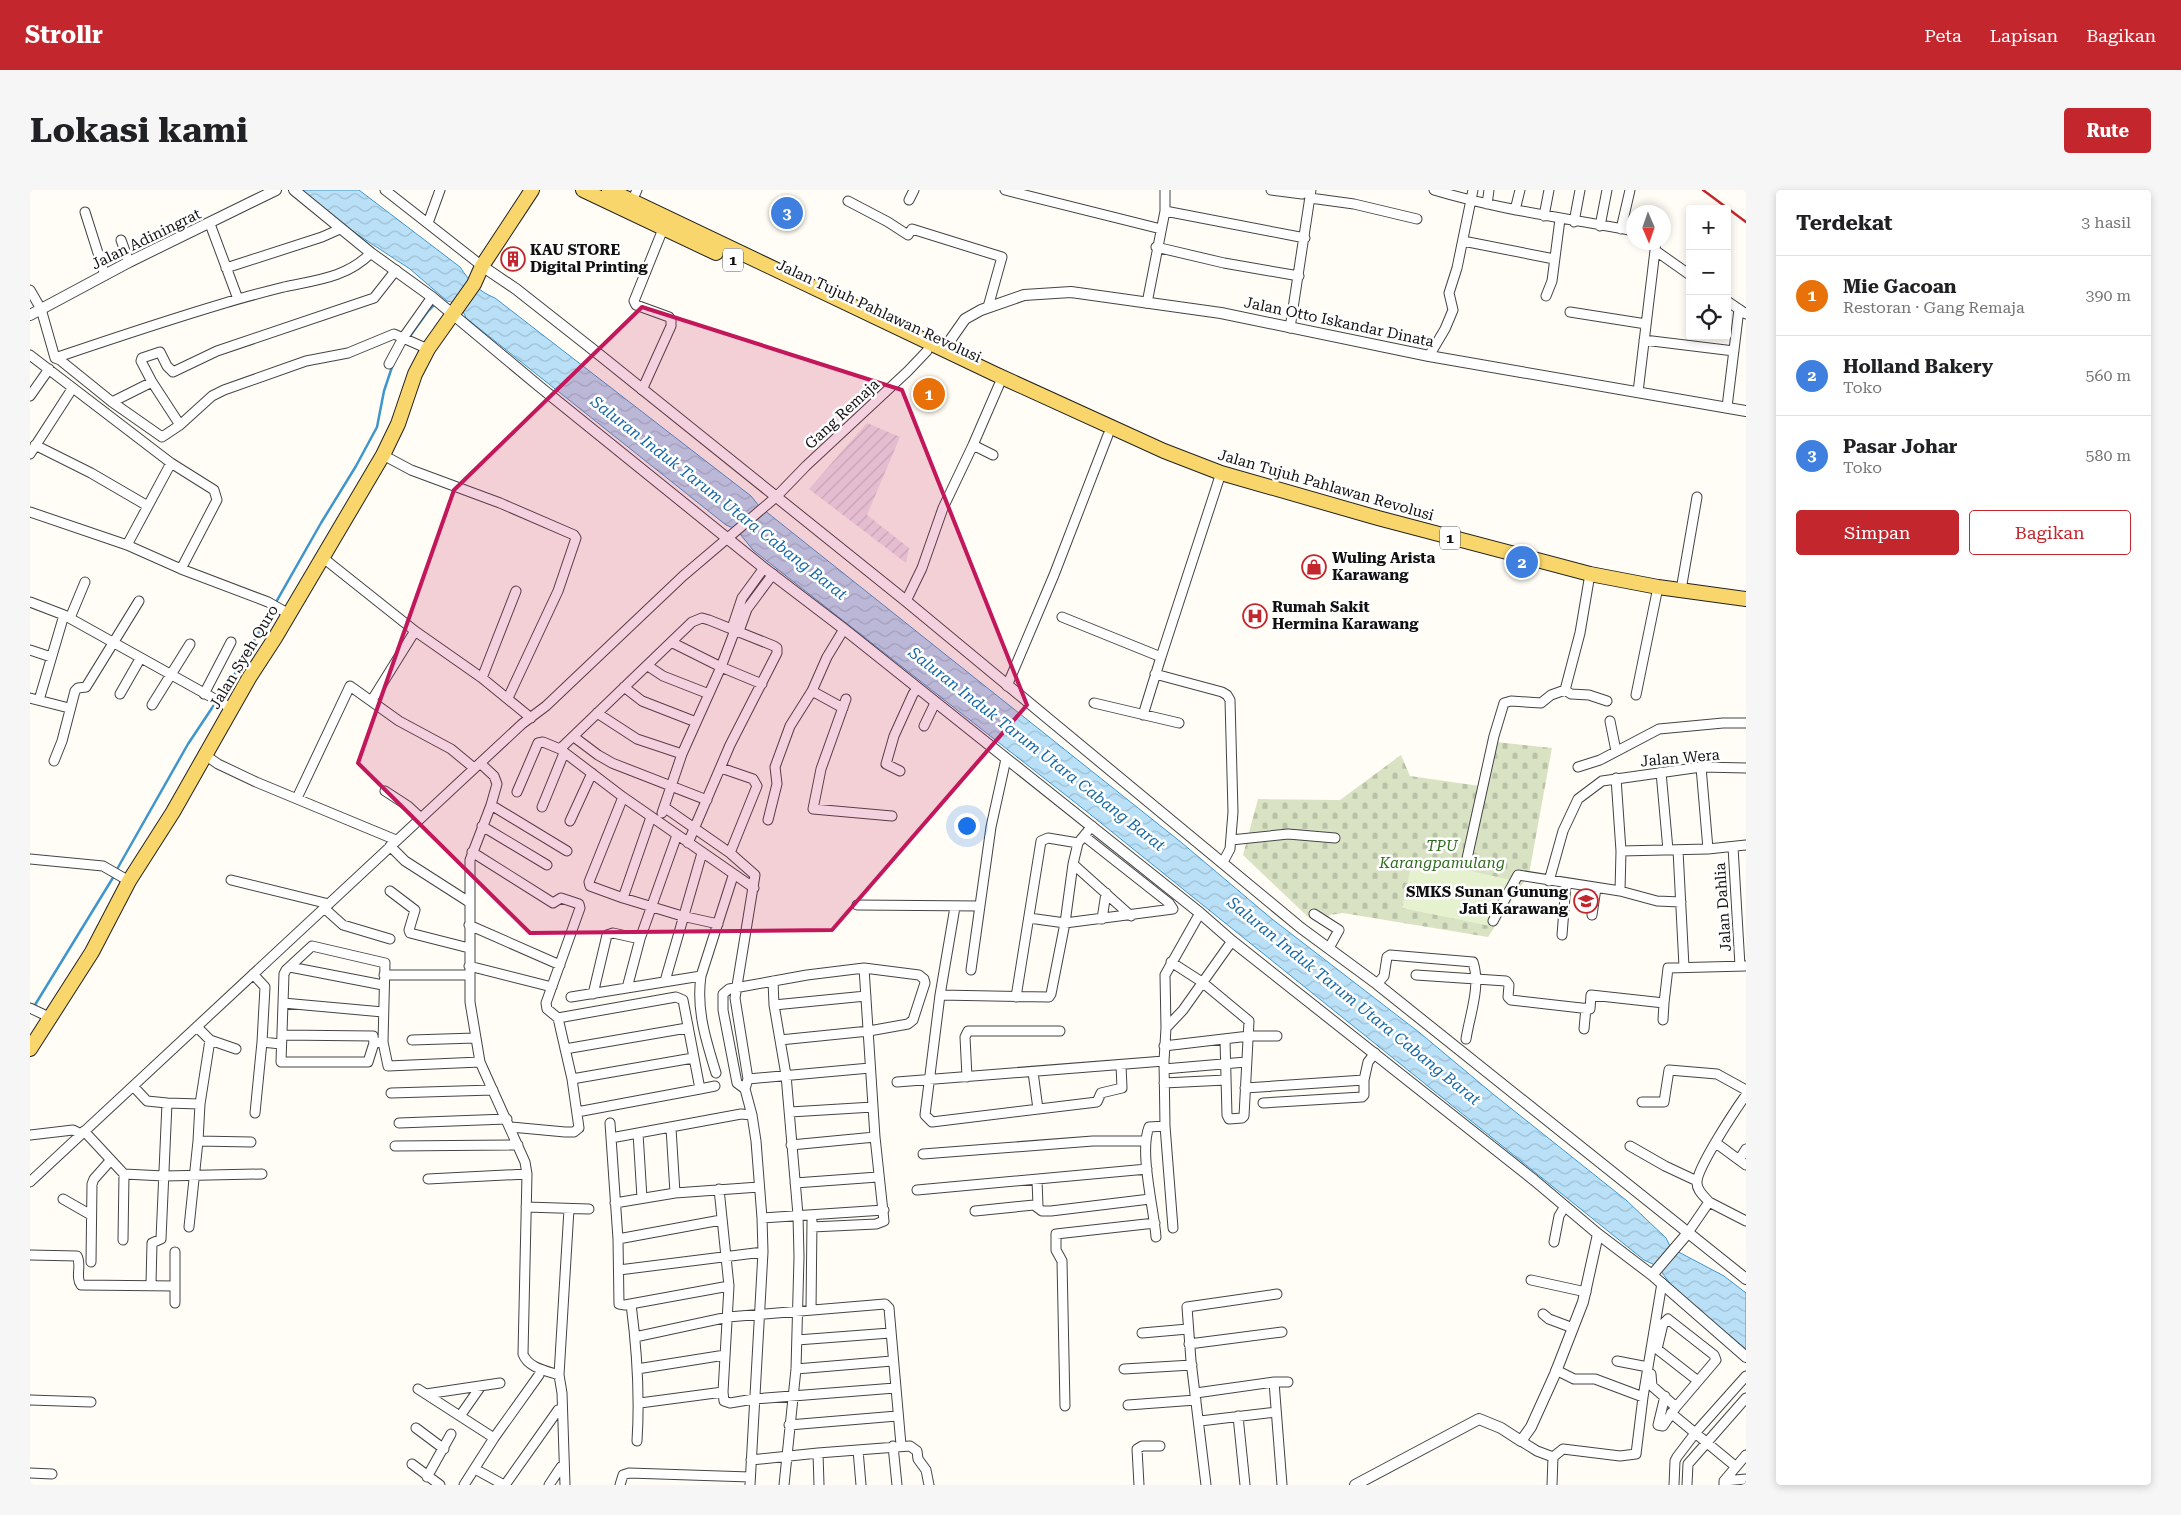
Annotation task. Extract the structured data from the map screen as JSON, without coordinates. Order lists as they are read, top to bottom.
{
  "streets": {
    "main road": ["1", "Jalan Tujuh Pahlawan Revolusi", "Jalan Syeh Quro"],
    "street": [
      "Jalan Adiningrat",
      "Jalan Otto Iskandar Dinata",
      "Gang Remaja",
      "Jalan Wera",
      "Jalan Dahlia"
    ]
  },
  "crossings": [
    ["Jalan Tujuh Pahlawan Revolusi", "Jalan Otto Iskandar Dinata"],
    ["Jalan Tujuh Pahlawan Revolusi", "Gang Remaja"]
  ],
  "water": ["Saluran Induk Tarum Utara Cabang Barat"],
  "parks": ["TPU Karangpamulang"],
  "places": {
    "building": ["KAU STORE Digital Printing"],
    "shop": ["Wuling Arista Karawang"],
    "hospital": ["Rumah Sakit Hermina Karawang"],
    "school or university": ["SMKS Sunan Gunung Jati Karawang"]
  },
  "north": "bottom",
  "page": {
    "header": "Strollr",
    "nav": ["Peta", "Lapisan", "Bagikan"],
    "buttons": [
      "Rute",
      ["Simpan", "Bagikan"]
    ],
    "title": "Lokasi kami",
    "heading": ["Terdekat", "3 hasil"],
    "pins": ["3", "1", "2"],
    "map_buttons": ["+", "−"],
    "list": [
      {
        "mark": "1",
        "name": "Mie Gacoan",
        "note": "Restoran · Gang Remaja",
        "value": "390 m"
      },
      {
        "mark": "2",
        "name": "Holland Bakery",
        "note": "Toko",
        "value": "560 m"
      },
      {
        "mark": "3",
        "name": "Pasar Johar",
        "note": "Toko",
        "value": "580 m"
      }
    ]
  }
}
